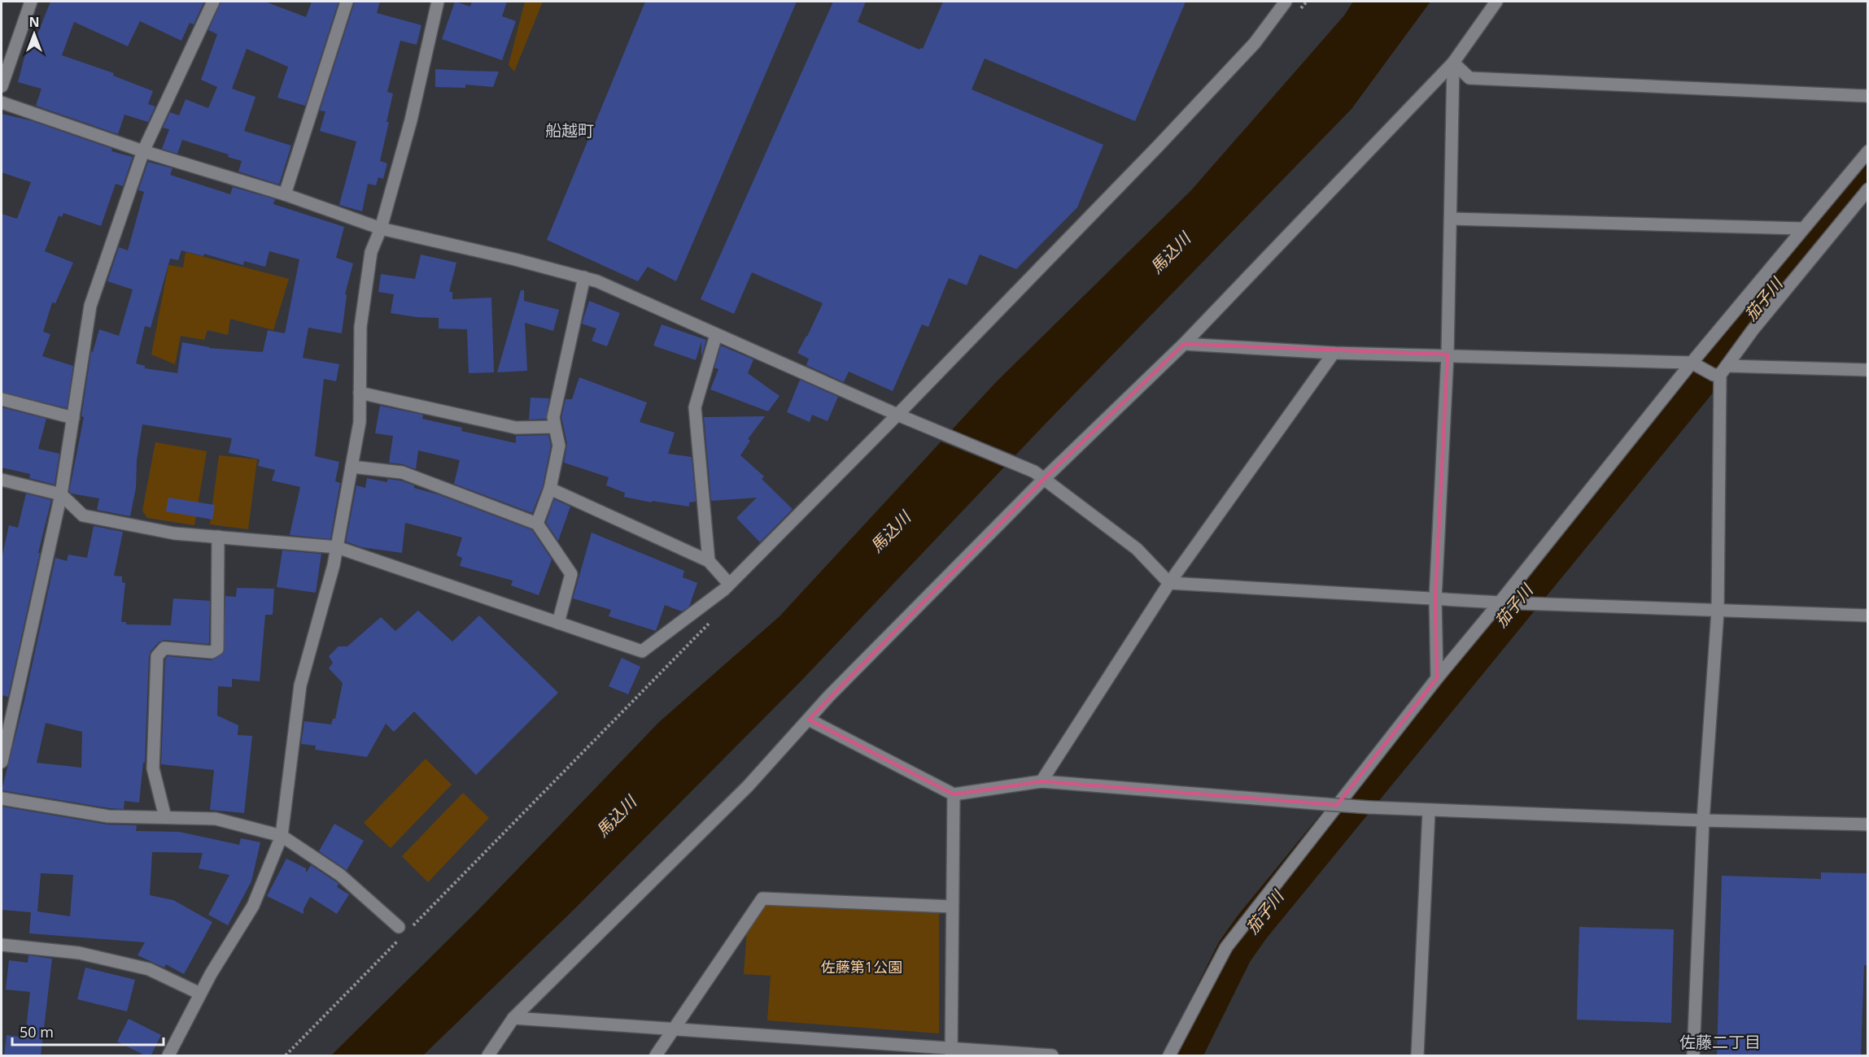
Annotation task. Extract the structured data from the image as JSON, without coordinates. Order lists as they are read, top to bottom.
{
  "districts": ["船越町", "佐藤二丁目"],
  "water": ["馬込川", "茄子川"],
  "parks": ["佐藤第1公園"],
  "scale_bar": "50 m",
  "north": "top"
}
